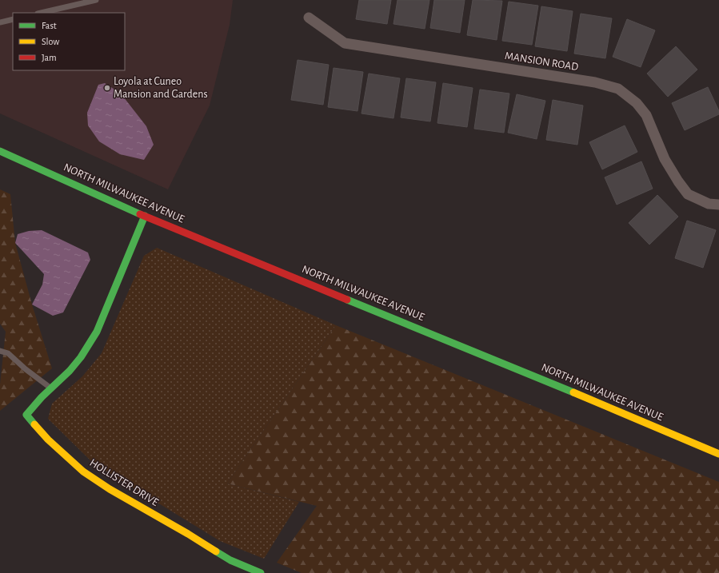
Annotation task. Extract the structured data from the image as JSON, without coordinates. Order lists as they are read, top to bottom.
{
  "streets": {
    "main road": ["NORTH MILWAUKEE AVENUE", "HOLLISTER DRIVE"],
    "street": ["MANSION ROAD"]
  },
  "crossings": [
    ["NORTH MILWAUKEE AVENUE", "HOLLISTER DRIVE"]
  ],
  "places": ["Loyola at Cuneo Mansion and Gardens"],
  "legend": ["Fast", "Slow", "Jam"]
}
